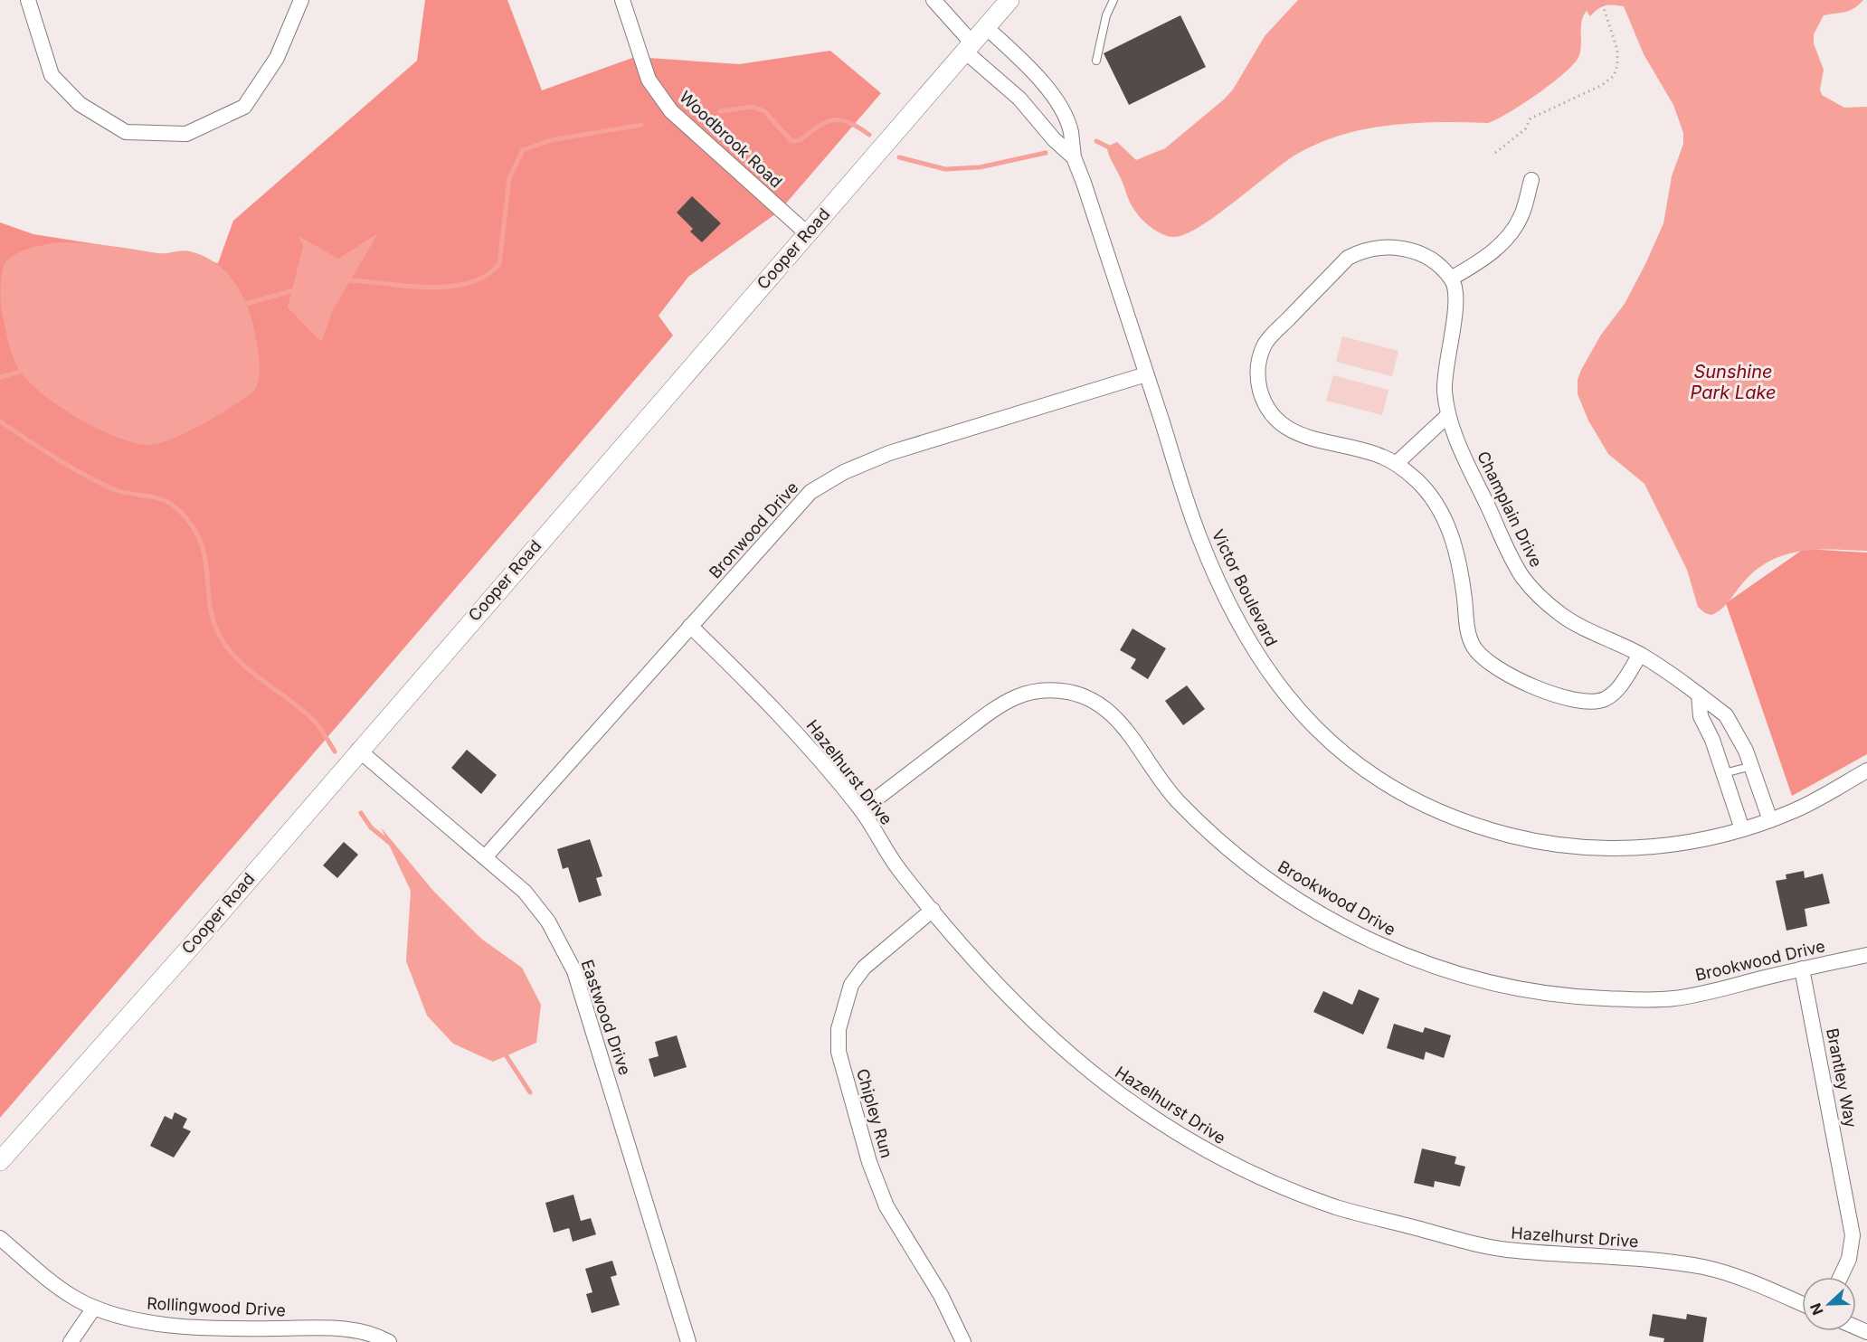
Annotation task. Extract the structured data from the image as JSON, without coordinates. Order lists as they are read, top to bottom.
{
  "streets": {
    "street": [
      "Woodbrook Road",
      "Cooper Road",
      "Champlain Drive",
      "Bronwood Drive",
      "Victor Boulevard",
      "Hazelhurst Drive",
      "Brookwood Drive",
      "Eastwood Drive",
      "Brantley Way",
      "Chipley Run",
      "Rollingwood Drive"
    ]
  },
  "crossings": [
    ["Woodbrook Road", "Cooper Road"],
    ["Cooper Road", "Victor Boulevard"],
    ["Cooper Road", "Eastwood Drive"],
    ["Champlain Drive", "Victor Boulevard"],
    ["Bronwood Drive", "Victor Boulevard"],
    ["Bronwood Drive", "Hazelhurst Drive"],
    ["Bronwood Drive", "Eastwood Drive"],
    ["Hazelhurst Drive", "Brookwood Drive"],
    ["Hazelhurst Drive", "Chipley Run"],
    ["Brookwood Drive", "Brantley Way"]
  ],
  "water": ["Sunshine Park Lake"],
  "north": "left"
}
